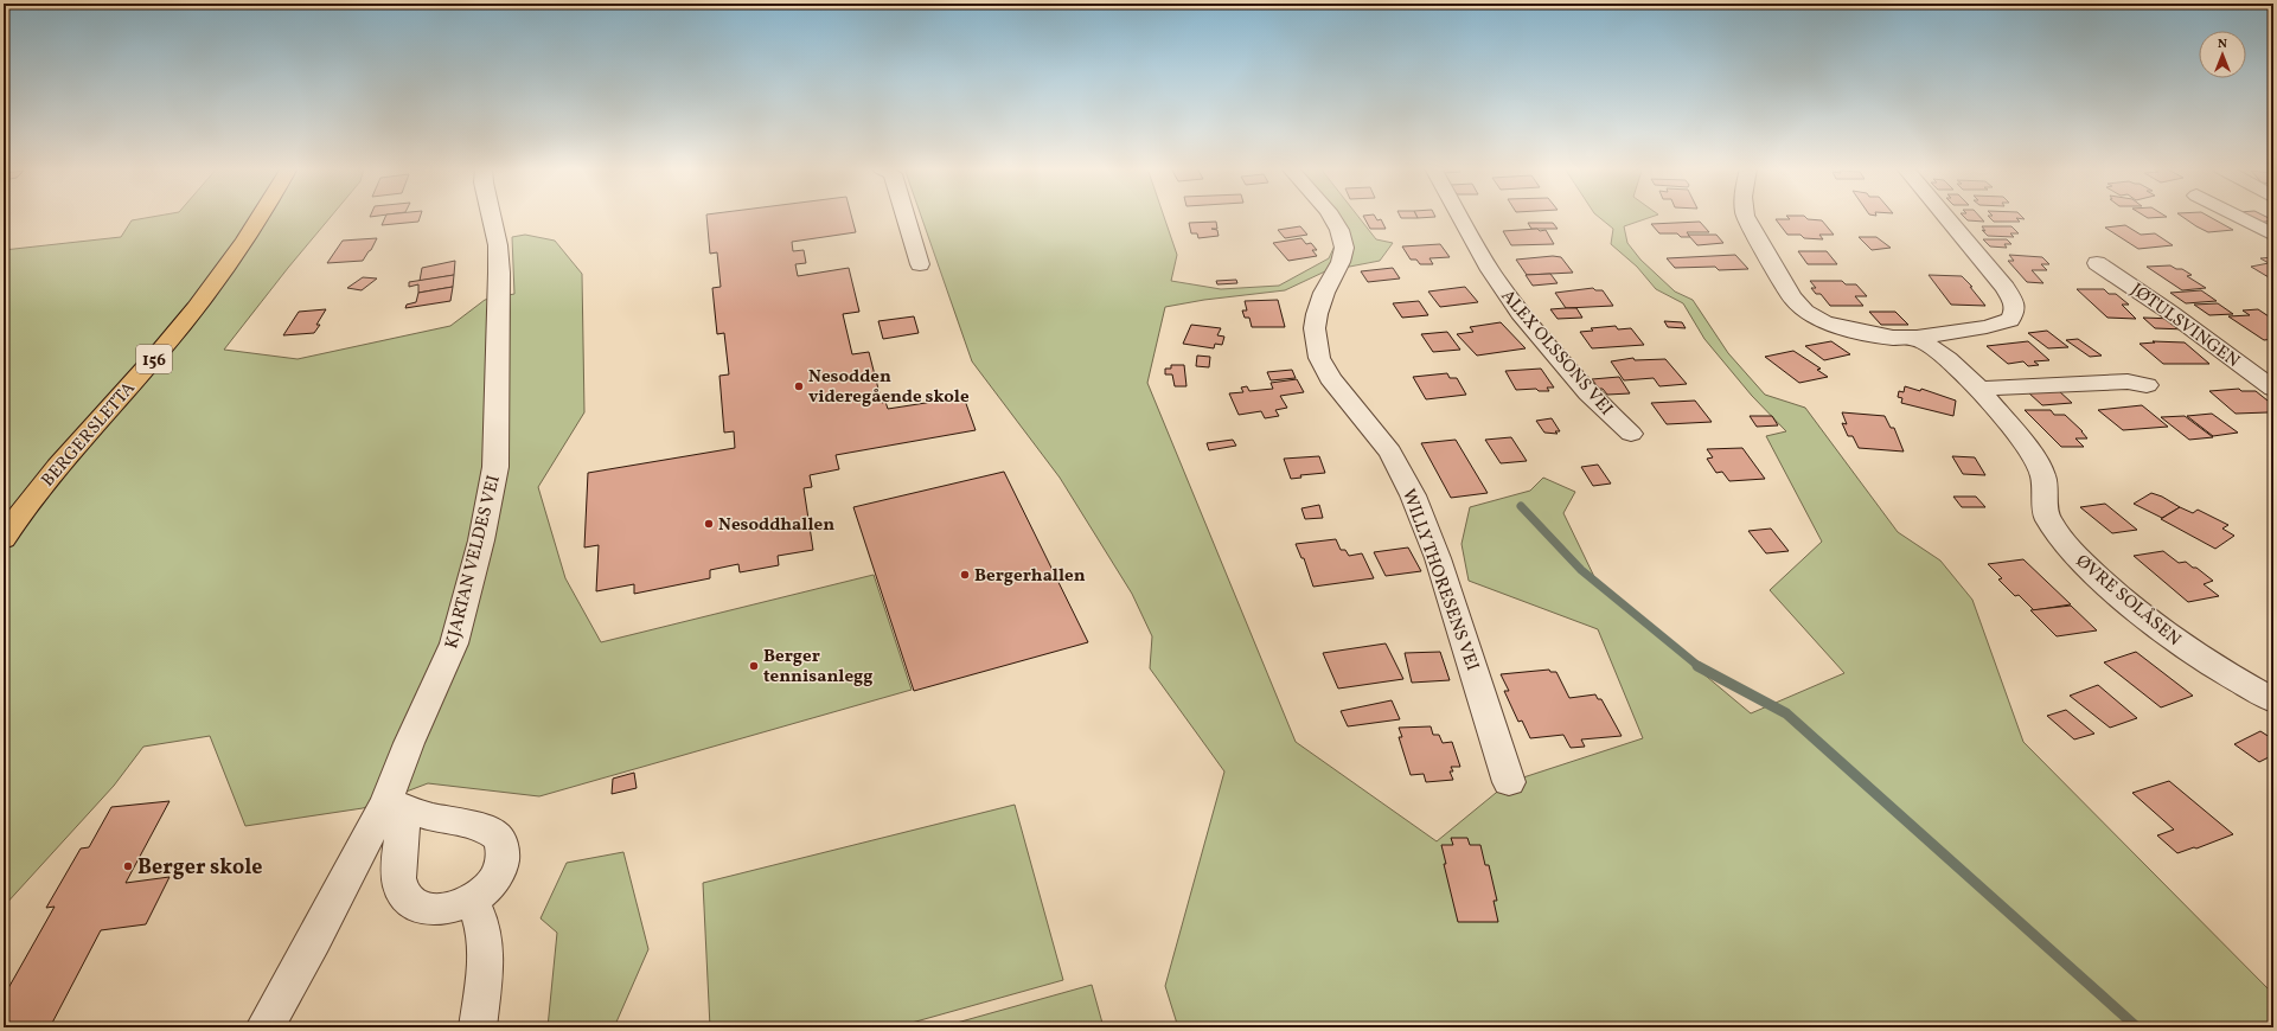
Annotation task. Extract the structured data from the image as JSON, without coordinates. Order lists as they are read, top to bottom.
{
  "streets": {
    "main road": ["156", "BERGERSLETTA"],
    "street": [
      "JØTULSVINGEN",
      "ALEX OLSSONS VEI",
      "KJARTAN VELDES VEI",
      "WILLY THORESENS VEI",
      "ØVRE SOLÅSEN"
    ]
  },
  "places": [
    "Nesodden videregående skole",
    "Nesoddhallen",
    "Bergerhallen",
    "Berger tennisanlegg",
    "Berger skole"
  ],
  "north": "top"
}
